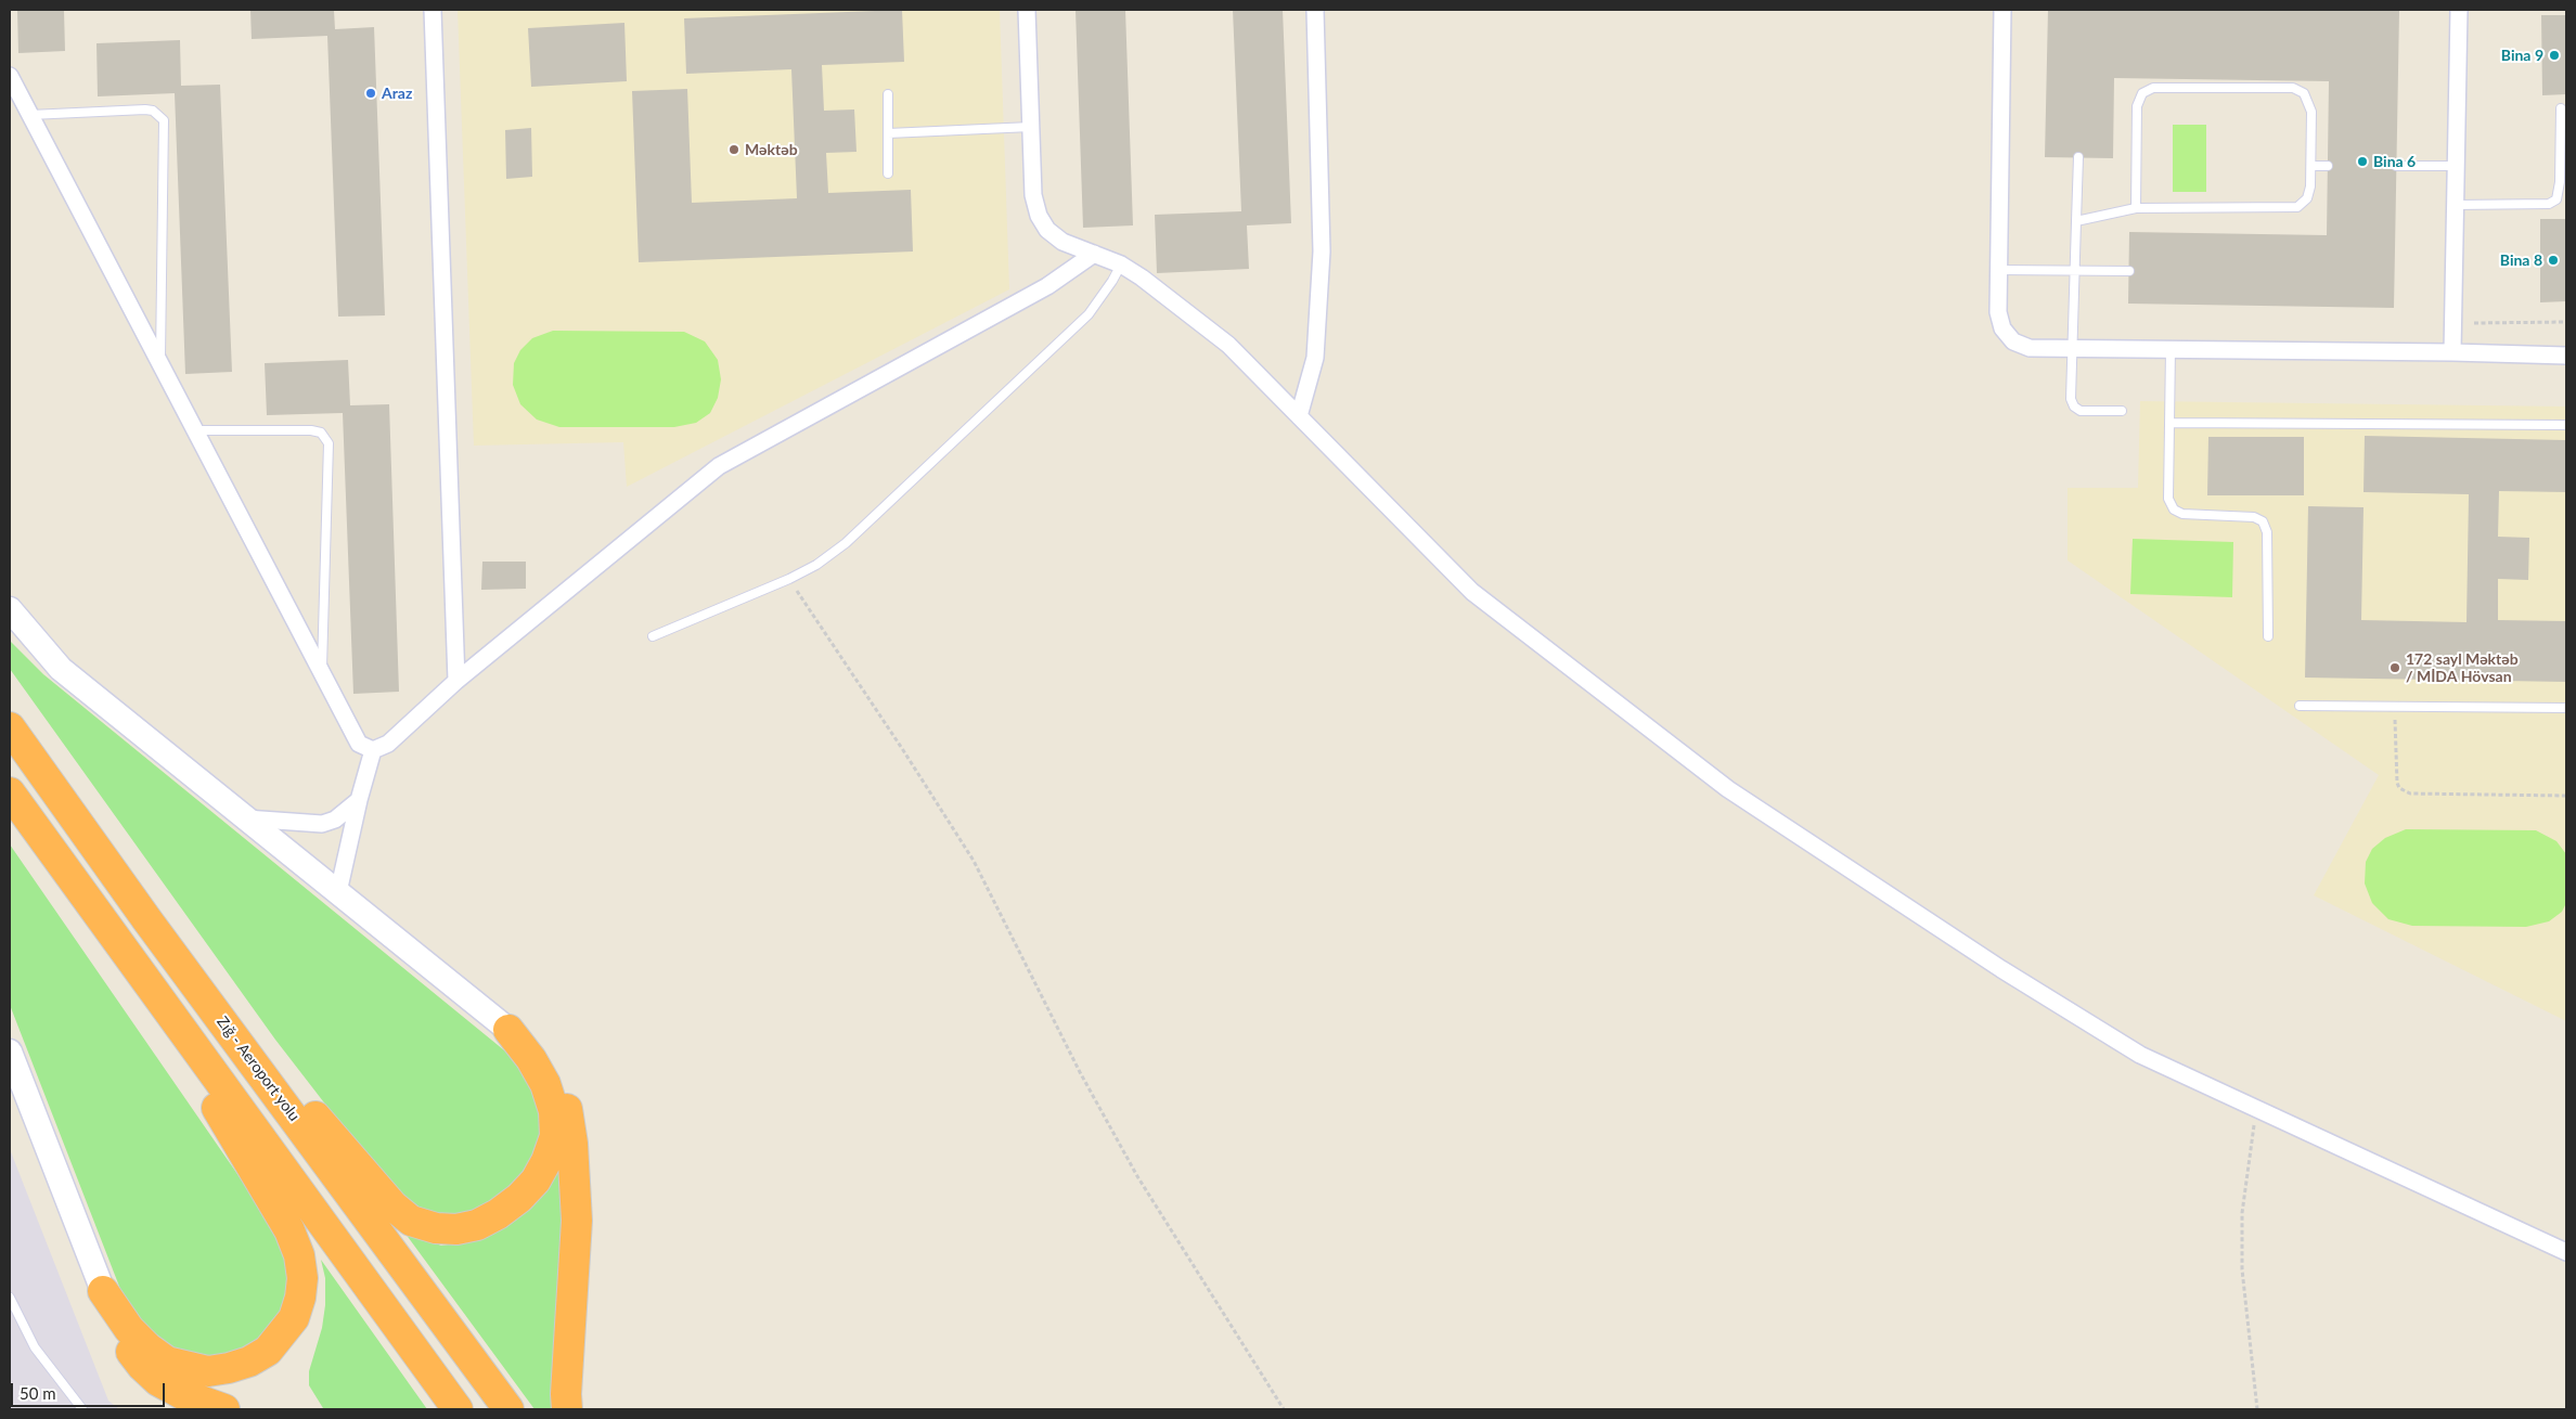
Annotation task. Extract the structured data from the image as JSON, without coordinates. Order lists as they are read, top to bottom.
{
  "streets": {
    "highway": ["Zığ - Aeroport yolu"]
  },
  "places": [
    "Bina 9",
    "Araz",
    "Məktəb",
    "Bina 6",
    "Bina 8",
    "172 sayl Məktəb / MİDA Hövsan"
  ],
  "scale_bar": "50 m"
}
